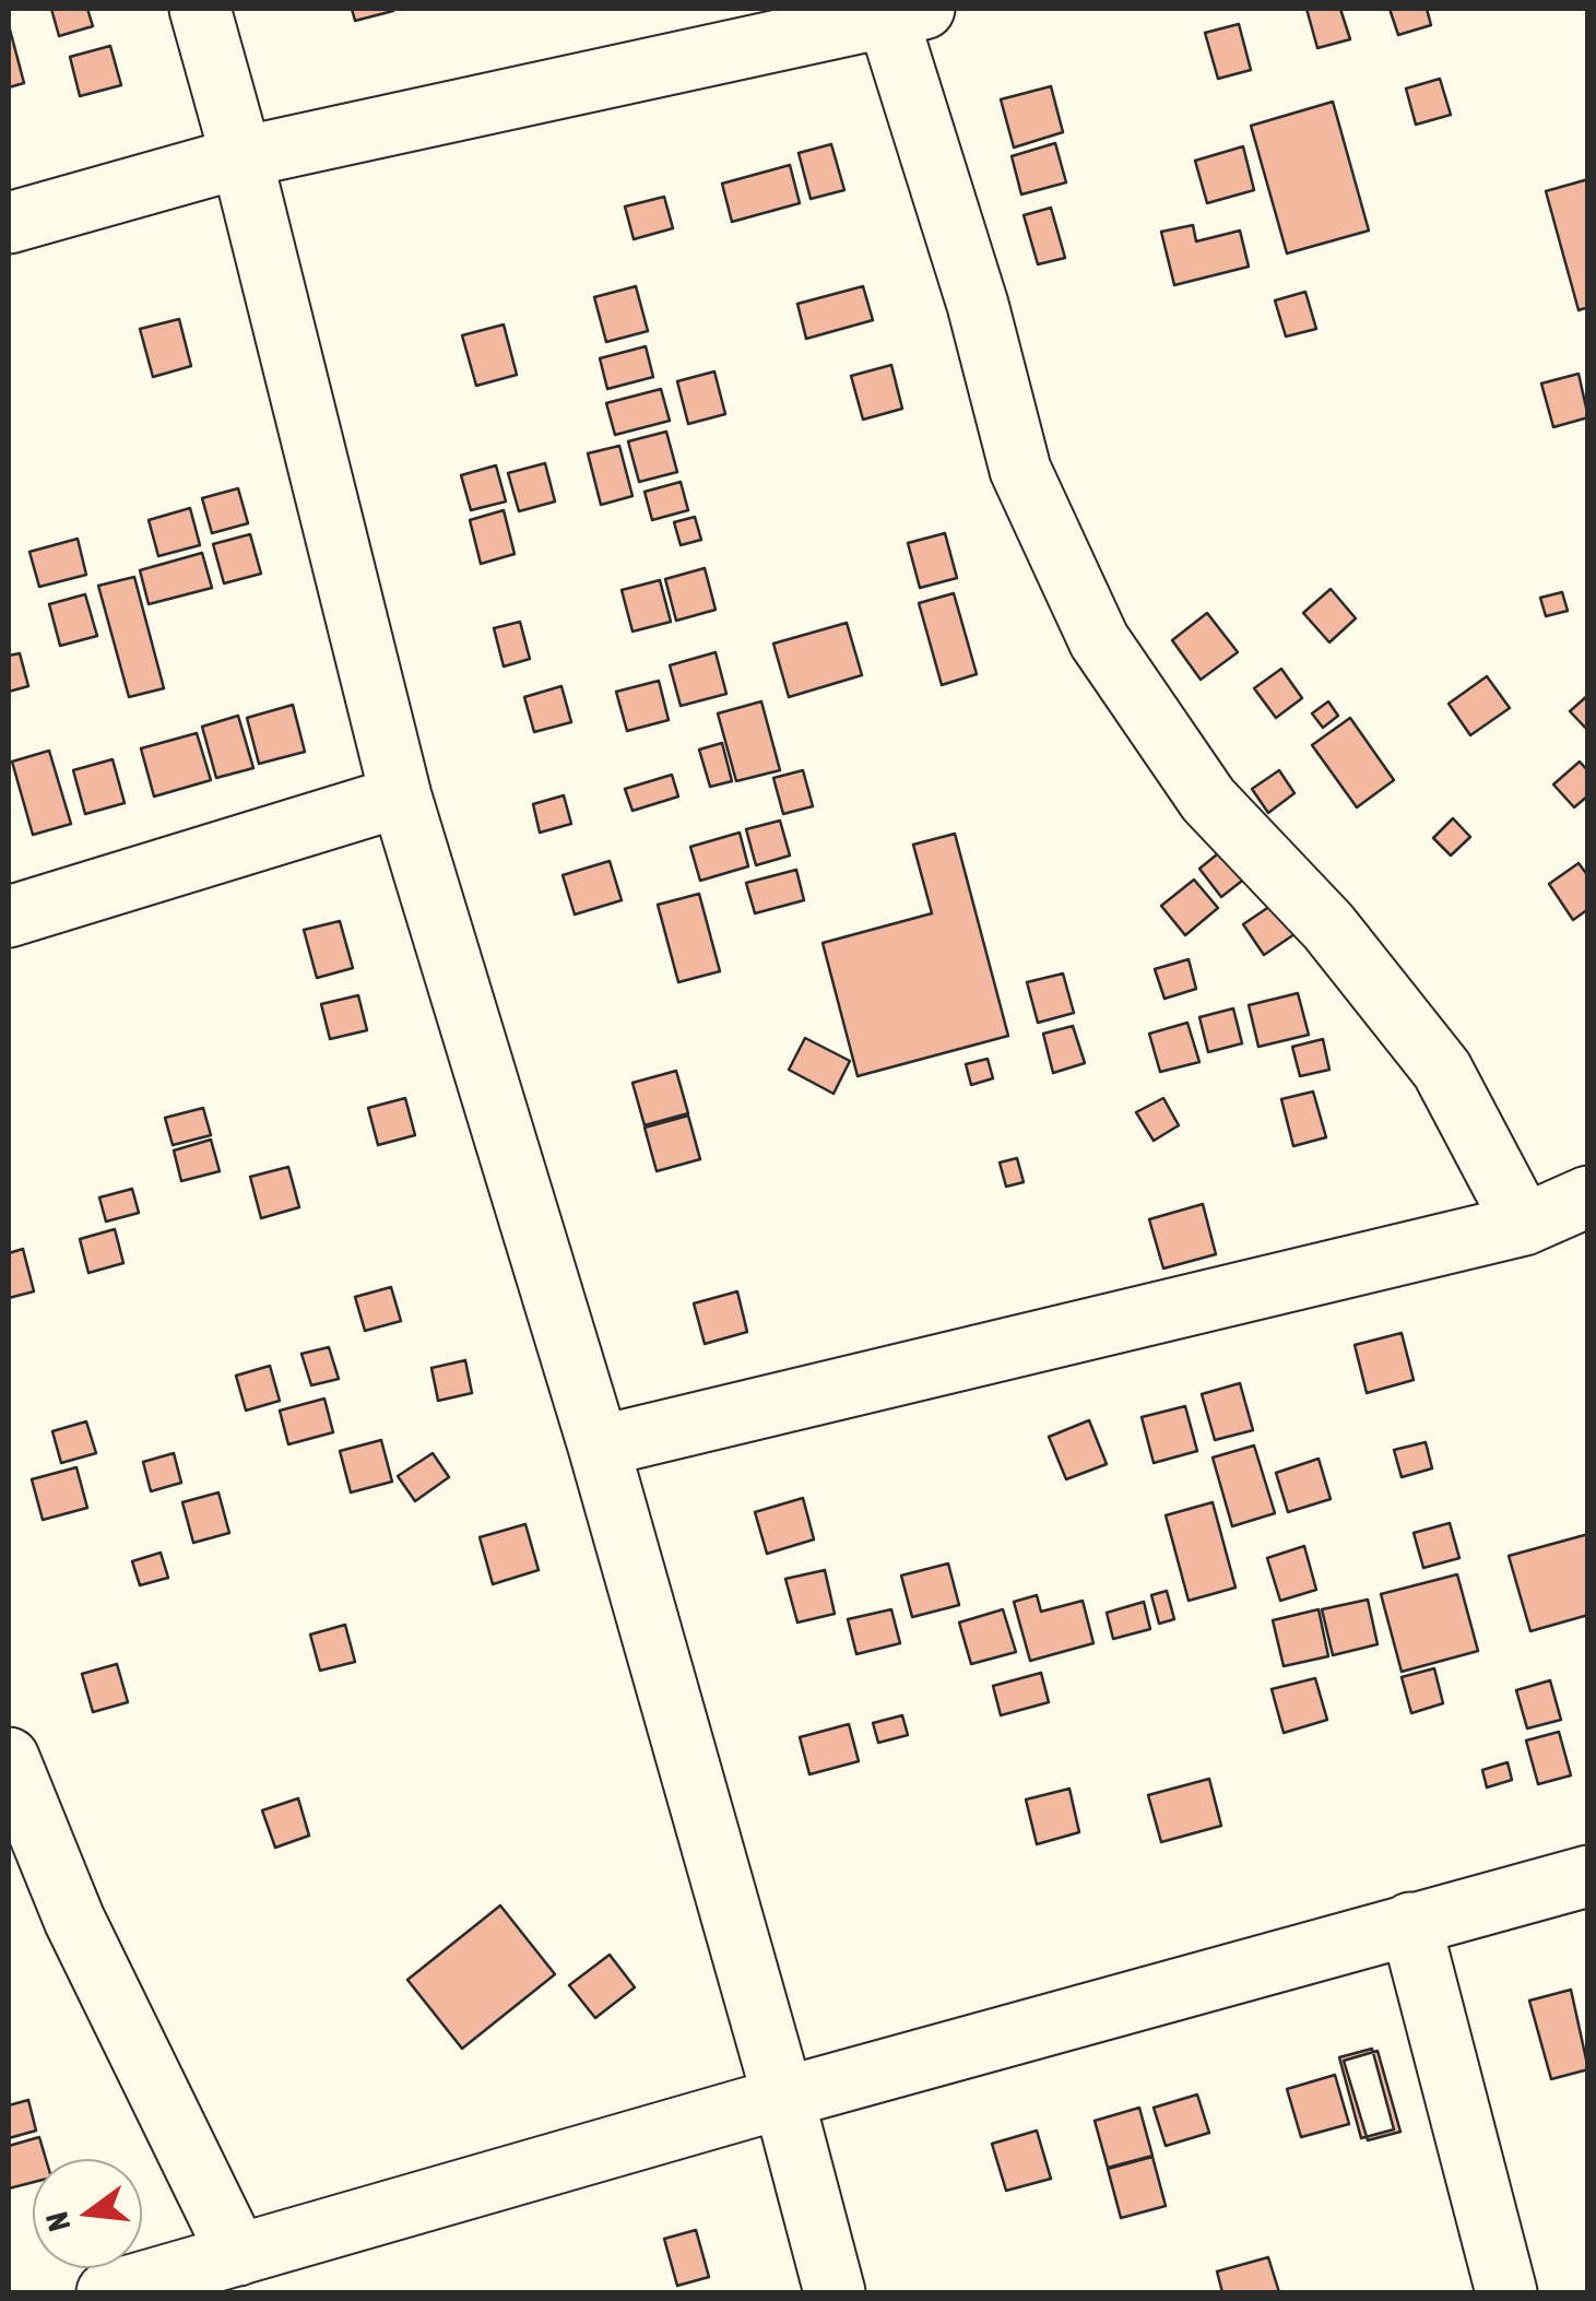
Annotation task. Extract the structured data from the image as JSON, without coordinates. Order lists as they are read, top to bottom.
{
  "north": "left"
}
